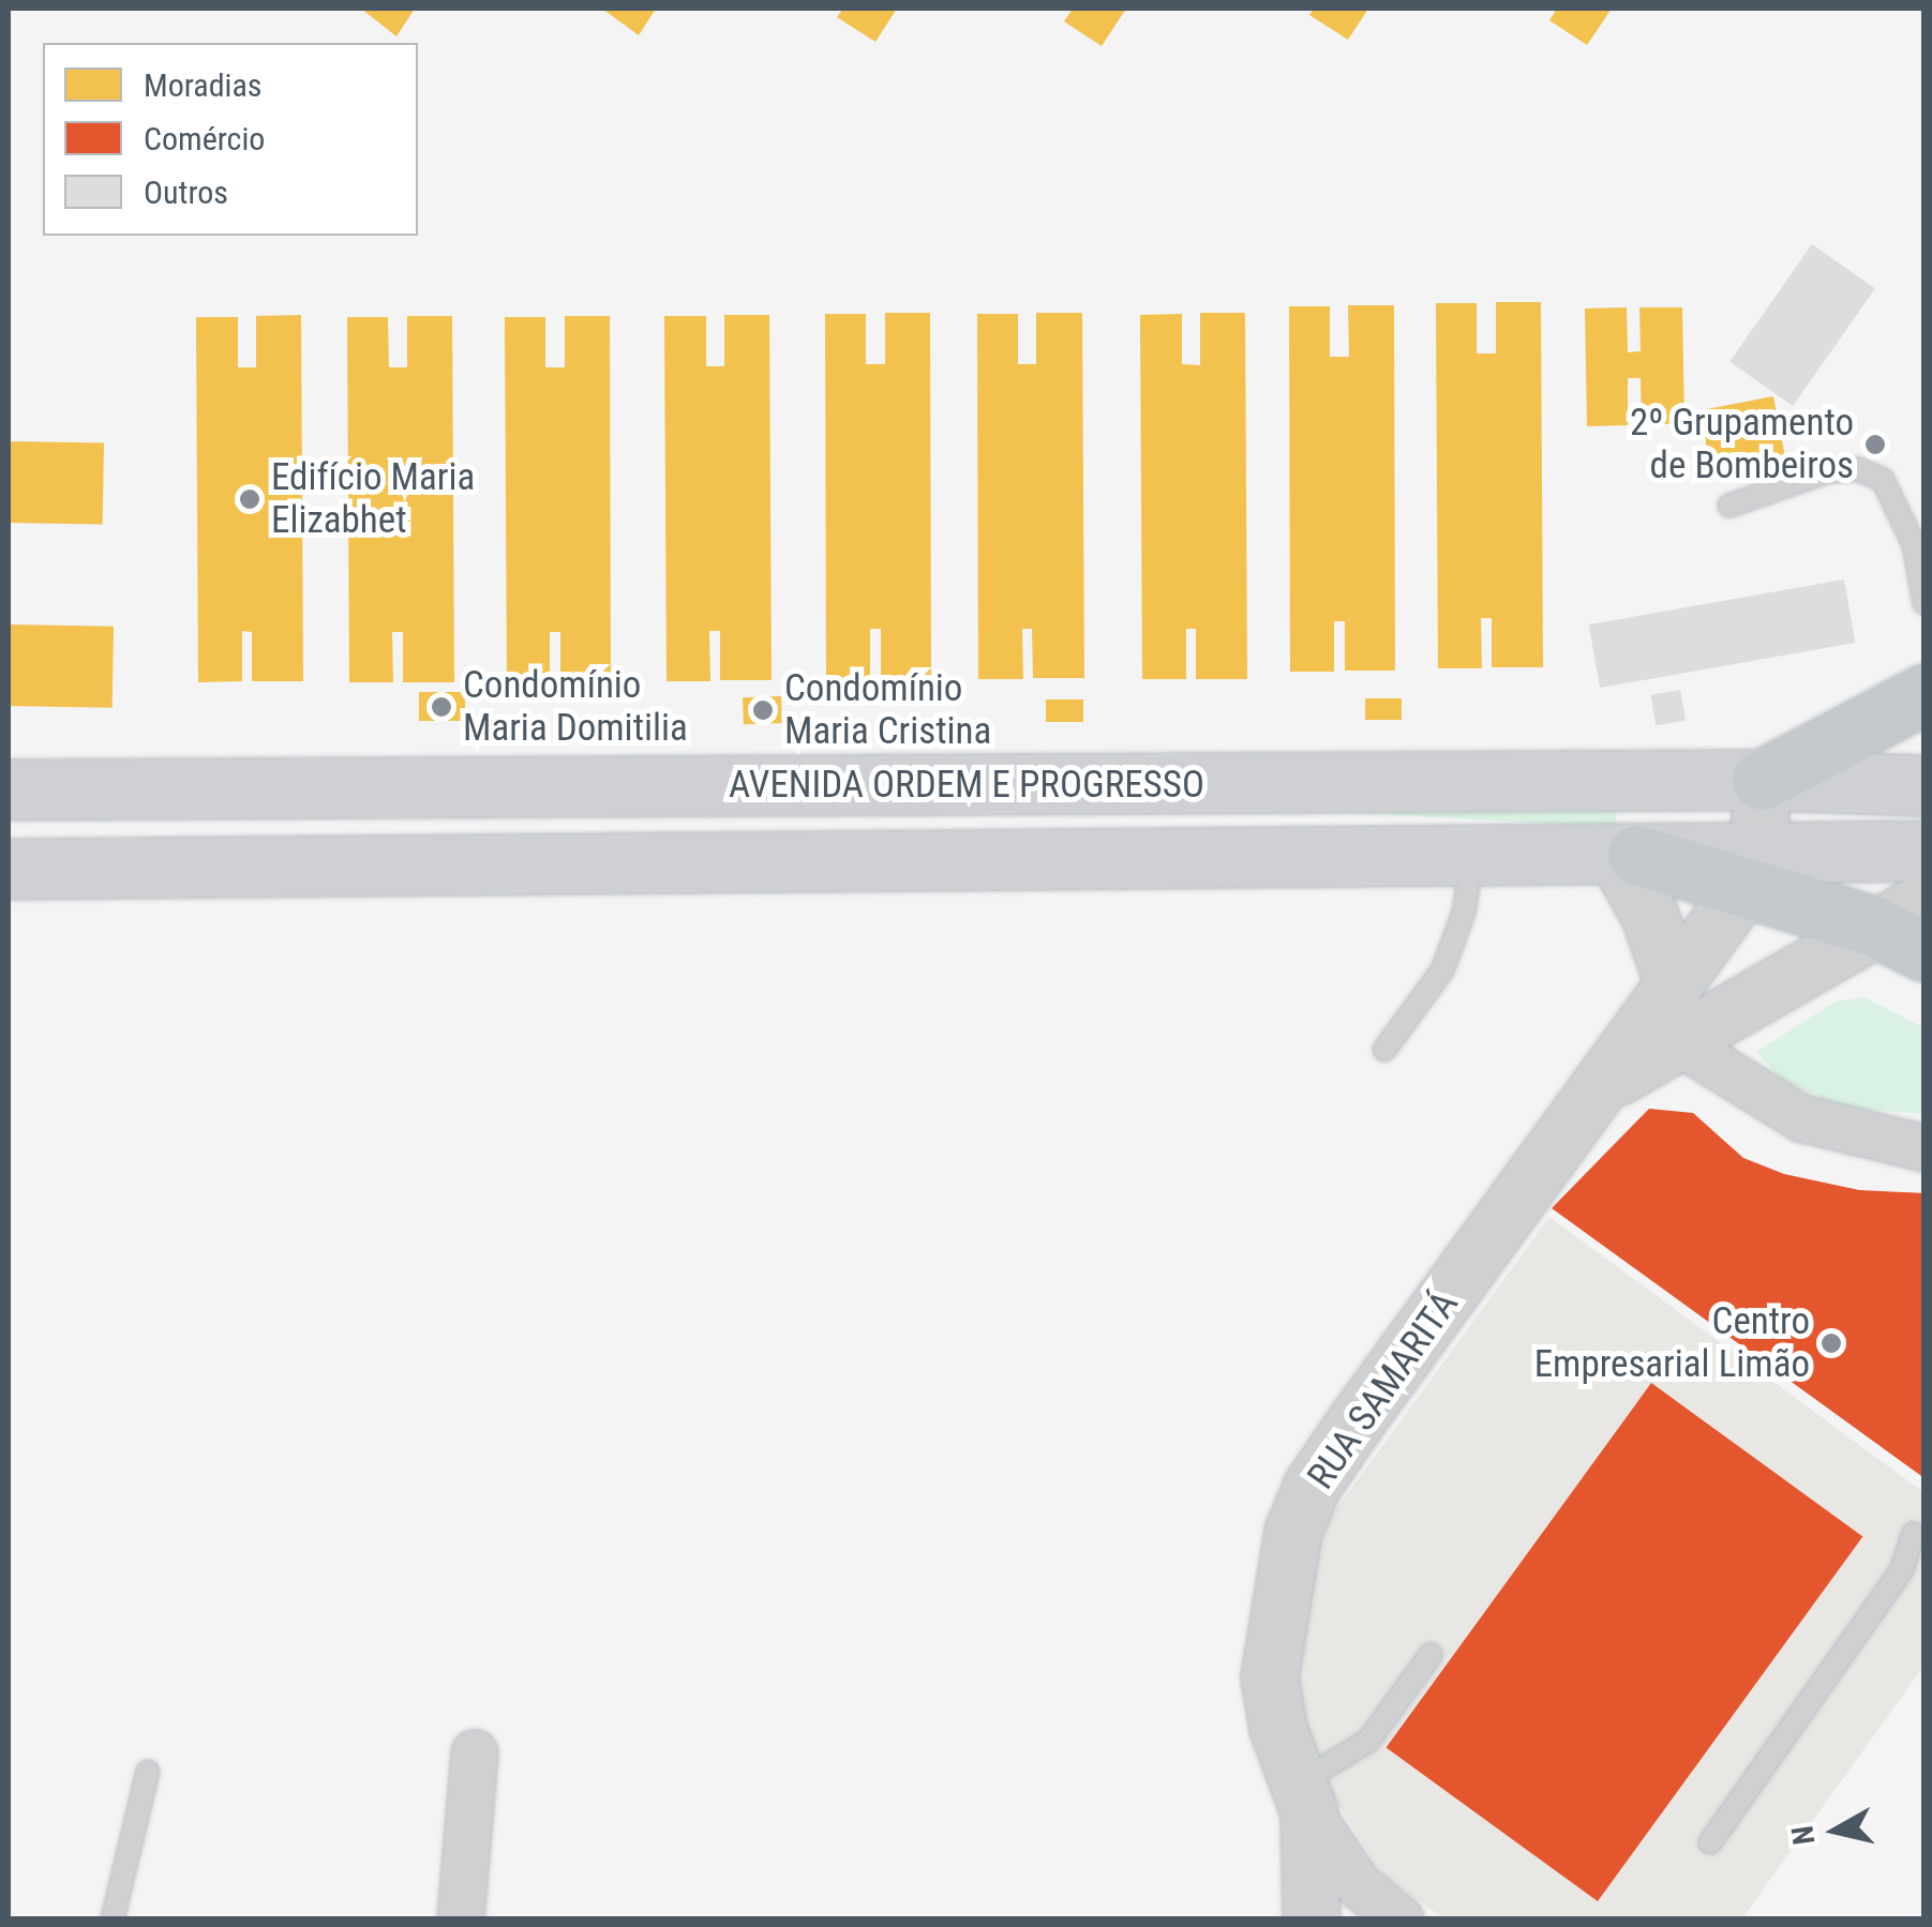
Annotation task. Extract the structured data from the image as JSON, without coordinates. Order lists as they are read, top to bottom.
{
  "streets": {
    "main road": ["AVENIDA ORDEM E PROGRESSO"],
    "street": ["RUA SAMARITÁ"]
  },
  "places": [
    "2º Grupamento de Bombeiros",
    "Edifício Maria Elizabhet",
    "Condomínio Maria Domitilia",
    "Condomínio Maria Cristina",
    "Centro Empresarial Limão"
  ],
  "legend": ["Moradias", "Comércio", "Outros"],
  "north": "left"
}
